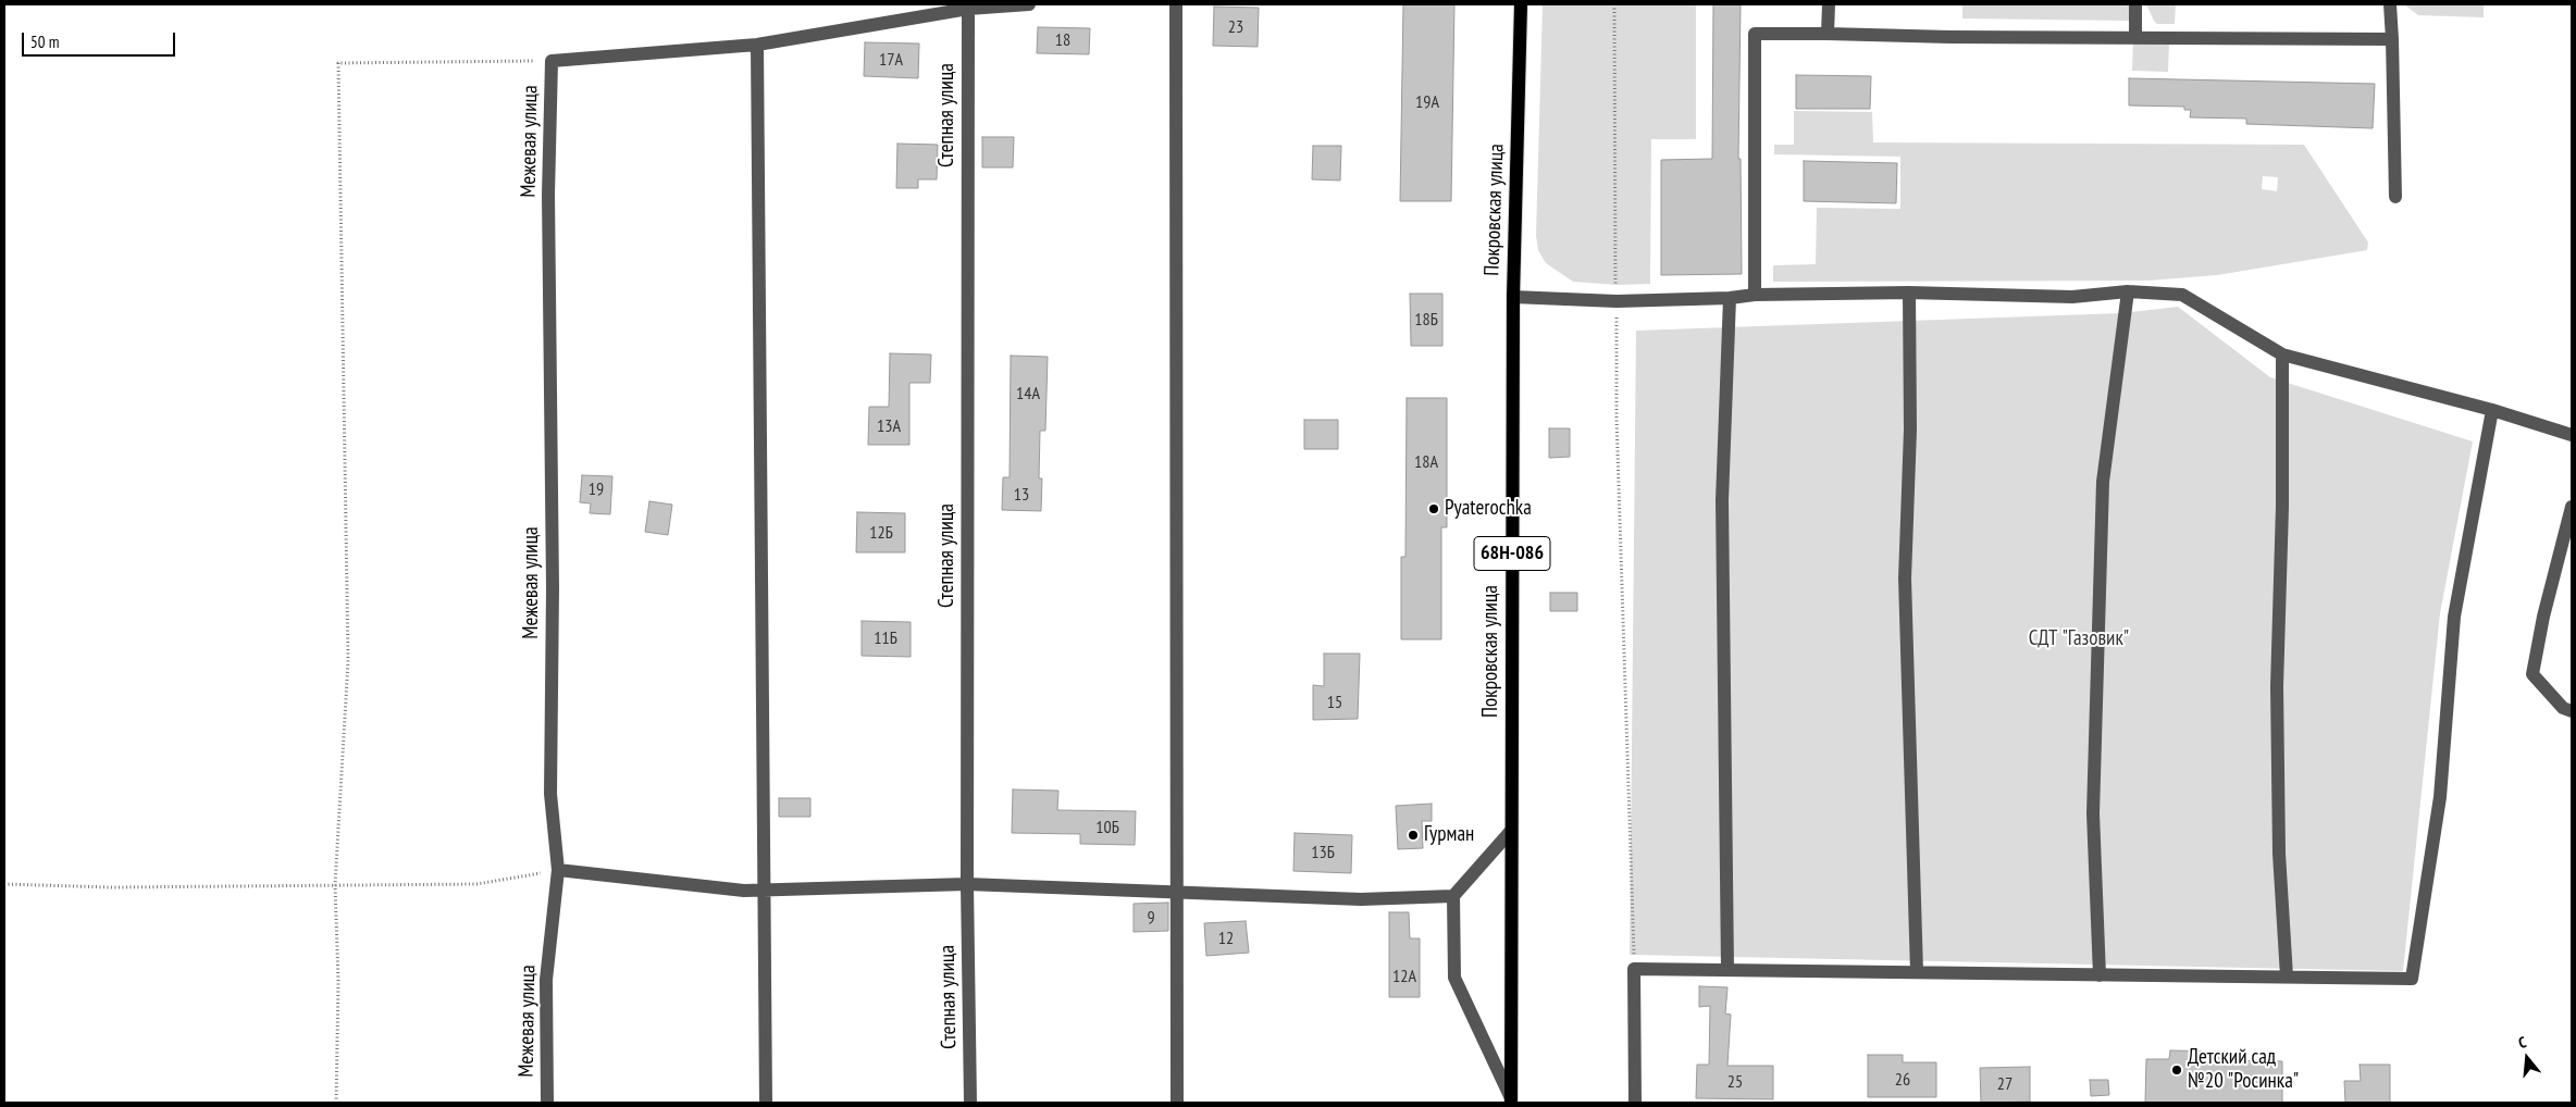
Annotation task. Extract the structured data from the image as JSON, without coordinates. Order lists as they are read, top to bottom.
{
  "streets": {
    "main road": ["Покровская улица", "68Н-086"],
    "street": ["Степная улица", "Межевая улица"]
  },
  "parks": ["СДТ \"Газовик\""],
  "places": ["Pyaterochka", "Гурман", "Детский сад №20 \"Росинка\""],
  "house_numbers": [
    "23",
    "18",
    "17А",
    "19А",
    "18Б",
    "14А",
    "13А",
    "18А",
    "19",
    "13",
    "12Б",
    "11Б",
    "15",
    "10Б",
    "13Б",
    "9",
    "12",
    "12А",
    "26",
    "25",
    "27"
  ],
  "scale_bar": "50 m",
  "north": "top"
}
